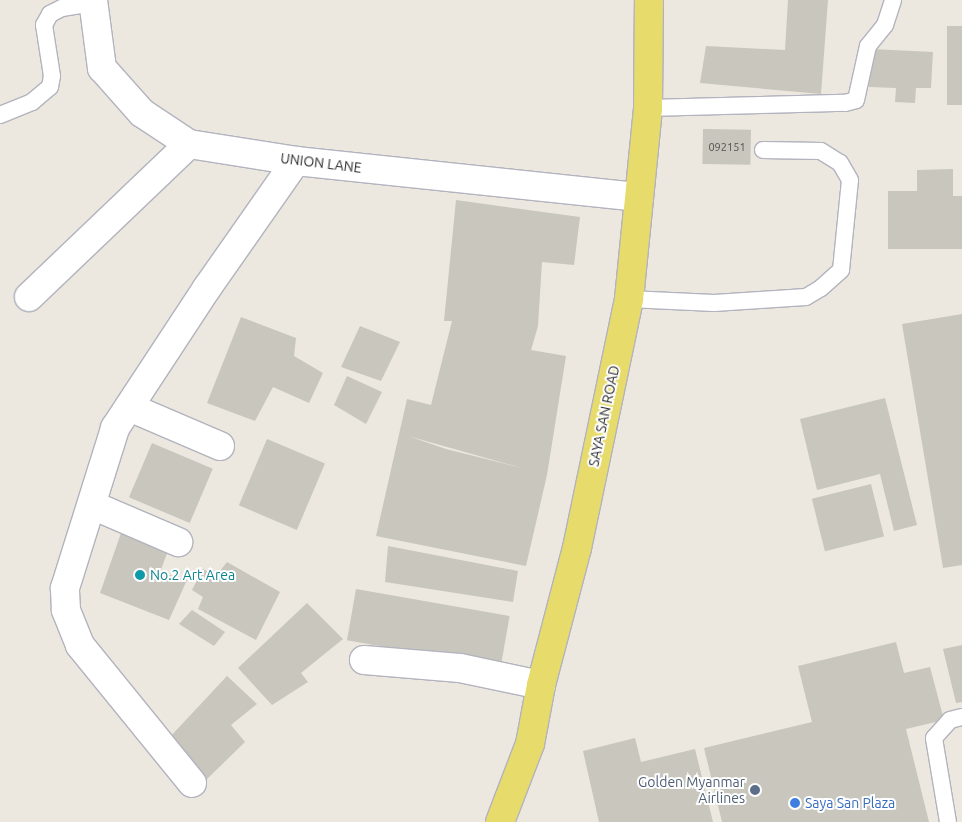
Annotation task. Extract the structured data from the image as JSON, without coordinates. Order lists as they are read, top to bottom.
{
  "streets": {
    "main road": ["SAYA SAN ROAD"],
    "street": ["UNION LANE"]
  },
  "crossings": [
    ["UNION LANE", "SAYA SAN ROAD"]
  ],
  "places": ["No.2 Art Area", "Golden Myanmar Airlines", "Saya San Plaza"],
  "house_numbers": ["092151"]
}
